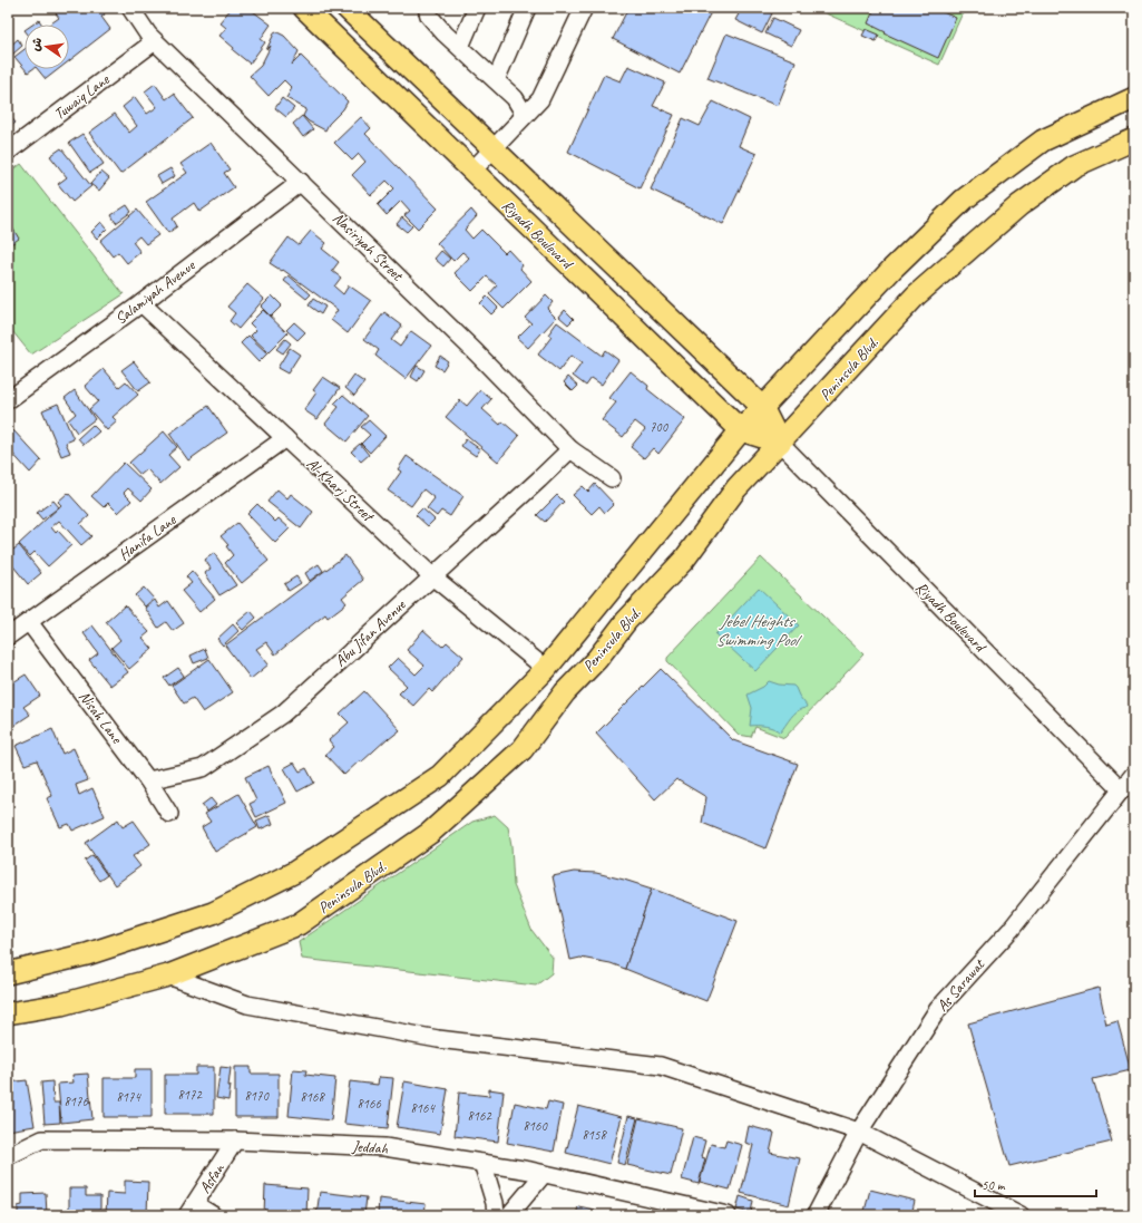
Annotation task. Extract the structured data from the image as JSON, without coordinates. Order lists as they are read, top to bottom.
{
  "streets": {
    "main road": ["Riyadh Boulevard", "Peninsula Blvd."],
    "street": [
      "Tuwaiq Lane",
      "Nasiriyah Street",
      "Salamiyah Avenue",
      "Al-Kharj Street",
      "Hanifa Lane",
      "Abu Jifan Avenue",
      "Nisah Lane",
      "As Sarawat",
      "Jeddah",
      "Asfan"
    ]
  },
  "crossings": [
    ["Tuwaiq Lane", "Nasiriyah Street"],
    ["Riyadh Boulevard", "Peninsula Blvd."],
    ["Riyadh Boulevard", "As Sarawat"],
    ["Nasiriyah Street", "Salamiyah Avenue"],
    ["Nasiriyah Street", "Abu Jifan Avenue"],
    ["Salamiyah Avenue", "Al-Kharj Street"],
    ["Peninsula Blvd.", "Al-Kharj Street"],
    ["Al-Kharj Street", "Hanifa Lane"],
    ["Al-Kharj Street", "Abu Jifan Avenue"],
    ["Hanifa Lane", "Nisah Lane"],
    ["Abu Jifan Avenue", "Nisah Lane"],
    ["Jeddah", "Asfan"]
  ],
  "water": ["Jebel Heights Swimming Pool"],
  "house_numbers": [
    "700",
    "8172",
    "8170",
    "8174",
    "8168",
    "8176",
    "8166",
    "8164",
    "8162",
    "8160",
    "8158"
  ],
  "scale_bar": "50 m",
  "north": "left"
}
